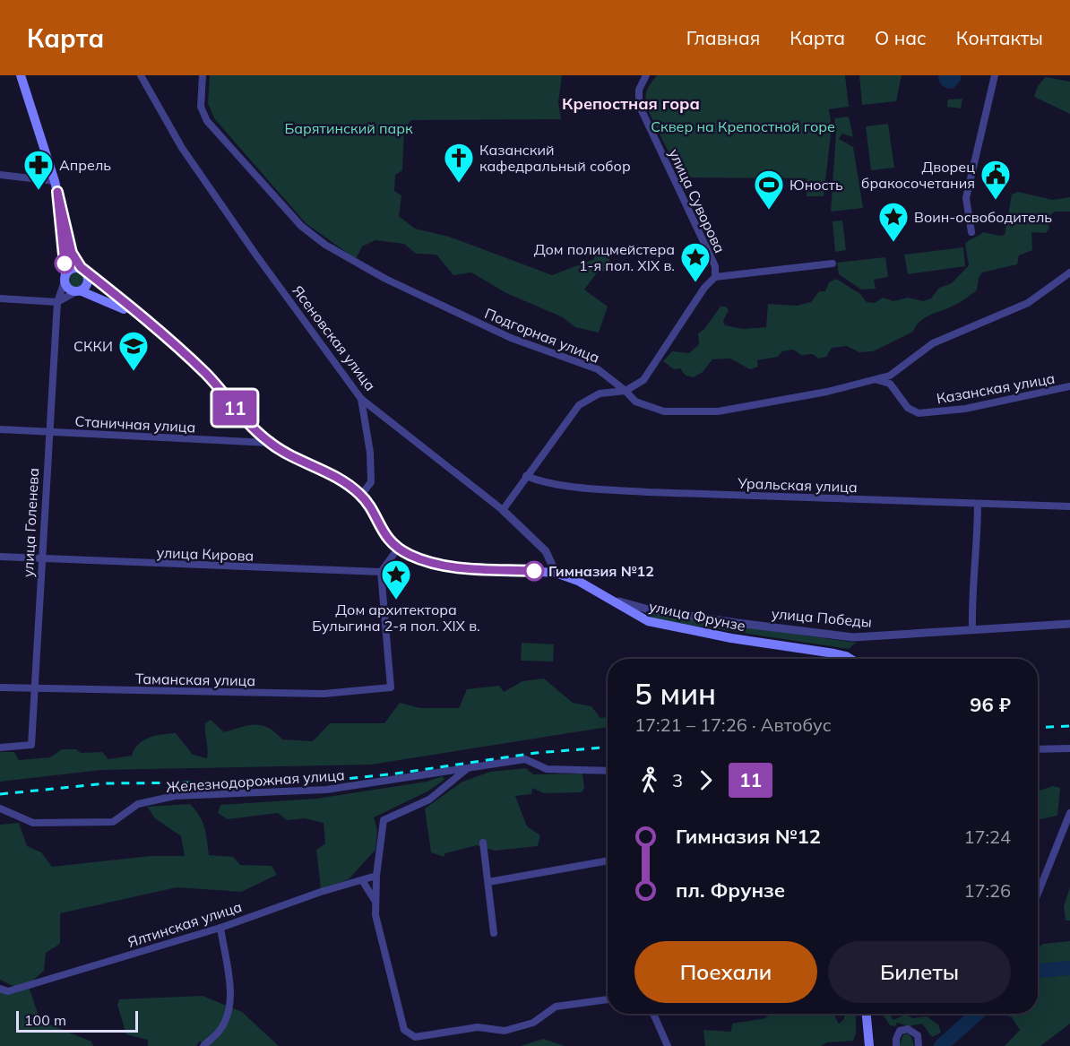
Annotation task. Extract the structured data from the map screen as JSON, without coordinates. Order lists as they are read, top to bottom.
{
  "streets": {
    "main road": ["улица Голенева", "улица Фрунзе"],
    "street": [
      "улица Суворова",
      "Подгорная улица",
      "Ясеновская улица",
      "Казанская улица",
      "Станичная улица",
      "Уральская улица",
      "улица Кирова",
      "улица Победы",
      "Таманская улица",
      "Железнодорожная улица",
      "Ялтинская улица"
    ]
  },
  "crossings": [
    ["Подгорная улица", "Казанская улица"],
    ["Ясеновская улица", "улица Фрунзе"],
    ["Станичная улица", "улица Голенева"],
    ["Станичная улица", "улица Фрунзе"],
    ["улица Голенева", "улица Кирова"],
    ["улица Голенева", "улица Фрунзе"],
    ["улица Голенева", "Таманская улица"],
    ["улица Кирова", "Таманская улица"],
    ["улица Фрунзе", "улица Победы"]
  ],
  "districts": ["Крепостная гора"],
  "parks": ["Сквер на Крепостной горе", "Барятинский парк"],
  "places": {
    "church": ["Казанский кафедральный собор"],
    "pharmacy": ["Апрель"],
    "public building": ["Дворец бракосочетания"],
    "sports": ["Юность"],
    "place": ["Воин-освободитель", "Дом полицмейстера 1-я пол. XIX в.", "Дом архитектора Булыгина 2-я пол. XIX в."],
    "school or university": ["СККИ"],
    "other": ["Гимназия №12"]
  },
  "lines": ["bus line 11"],
  "scale_bar": "100 m",
  "page": {
    "header": "Карта",
    "nav": [
      "Главная",
      "Карта",
      "О нас",
      "Контакты"
    ],
    "on_map": "11",
    "heading": ["5 мин", "17:21 – 17:26 · Автобус", "96 ₽"],
    "legs": ["3", "11"],
    "list": [
      {
        "name": "Гимназия №12",
        "value": "17:24"
      },
      {
        "name": "пл. Фрунзе",
        "value": "17:26"
      }
    ],
    "buttons": ["Поехали", "Билеты"],
    "scale": "100 m"
  }
}
